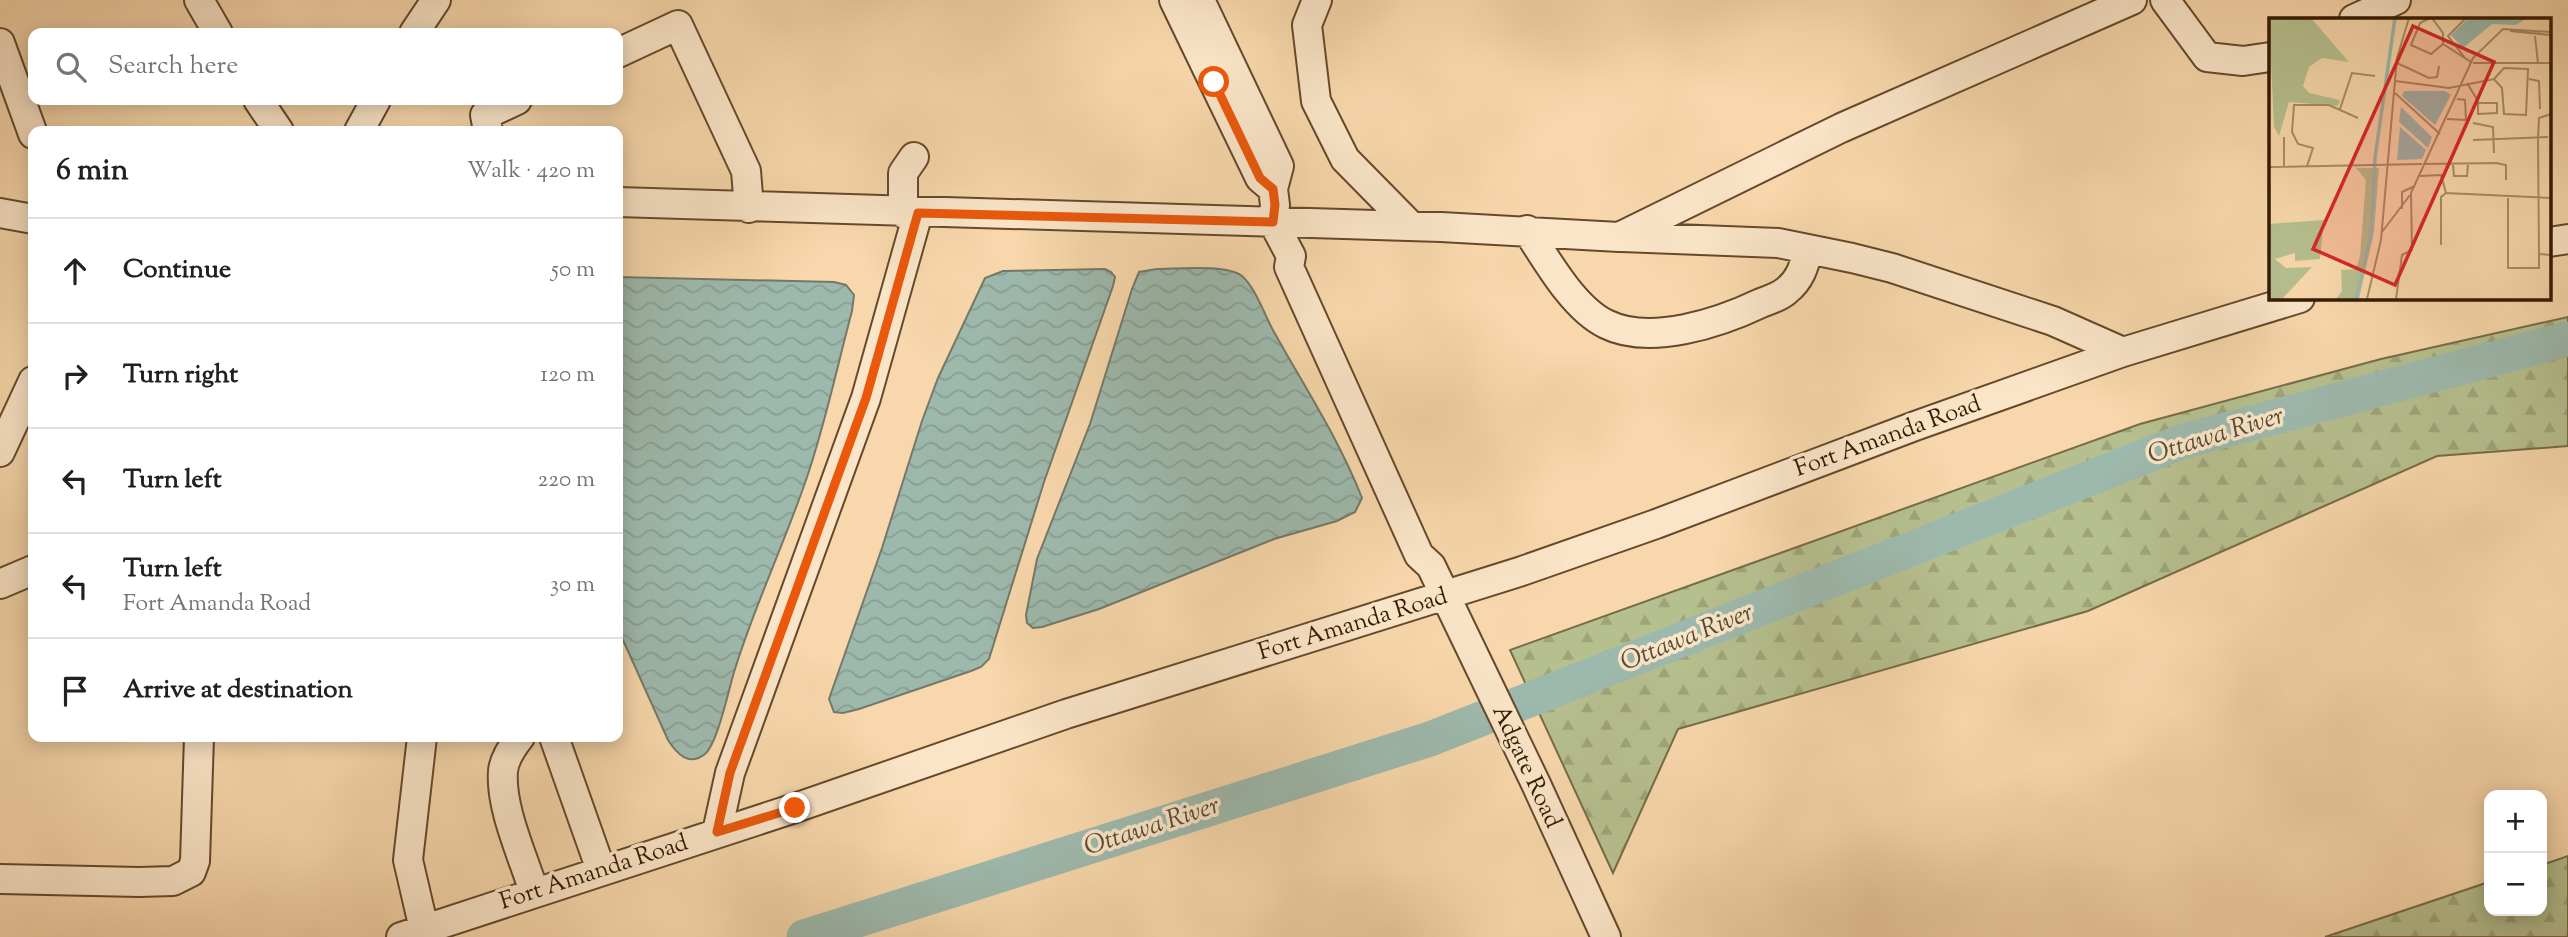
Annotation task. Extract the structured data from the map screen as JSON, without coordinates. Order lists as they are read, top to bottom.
{
  "streets": {
    "street": ["Fort Amanda Road", "Adgate Road"]
  },
  "crossings": [
    ["Fort Amanda Road", "Adgate Road"]
  ],
  "water": ["Ottawa River"],
  "page": {
    "search": "Search here",
    "heading": ["6 min", "Walk · 420 m"],
    "list": [
      ["Continue", "50 m"],
      ["Turn right", "120 m"],
      ["Turn left", "220 m"],
      ["Turn left", "Fort Amanda Road", "30 m"],
      "Arrive at destination"
    ],
    "map_buttons": ["+", "−"]
  }
}
